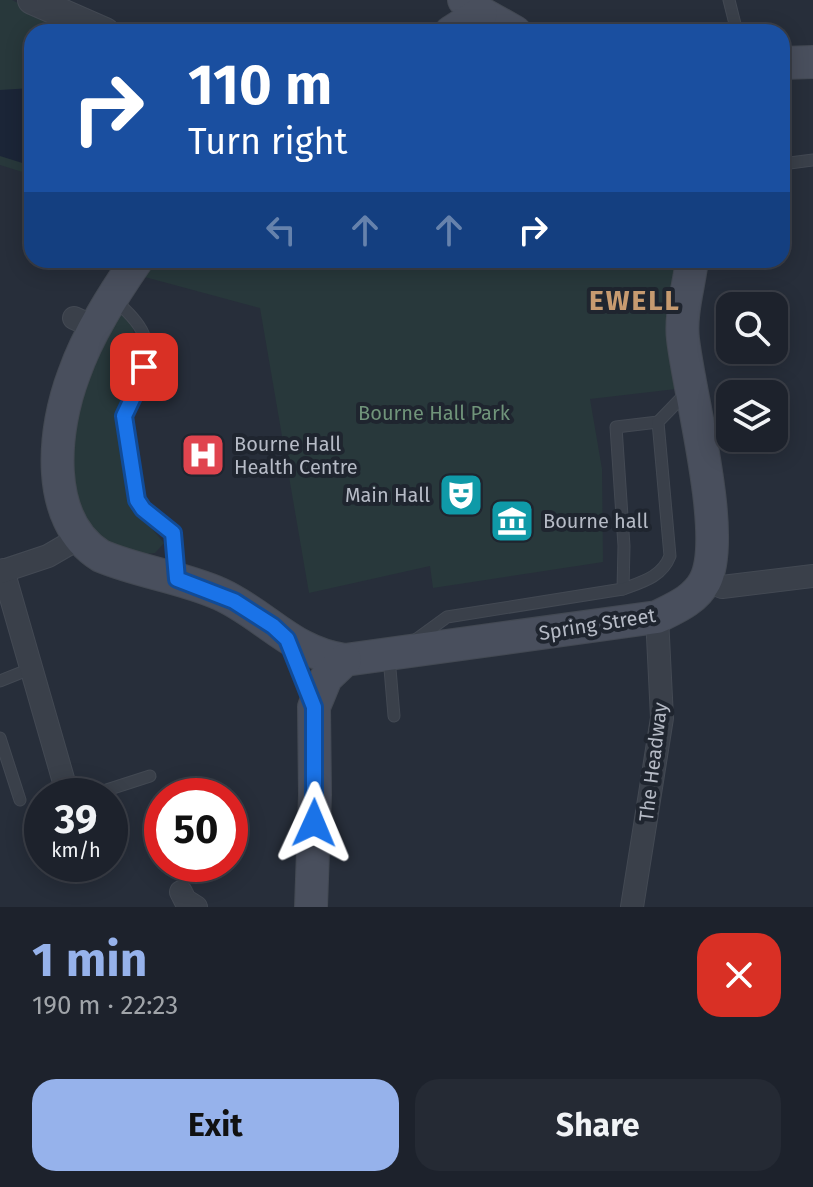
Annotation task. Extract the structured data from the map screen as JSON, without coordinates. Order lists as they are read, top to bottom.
{
  "streets": {
    "main road": ["Spring Street"],
    "street": ["The Headway"]
  },
  "crossings": [
    ["Spring Street", "The Headway"]
  ],
  "districts": ["EWELL"],
  "parks": ["Bourne Hall Park"],
  "places": {
    "hospital": ["Bourne Hall Health Centre"],
    "theatre": ["Main Hall"],
    "museum": ["Bourne hall"]
  },
  "page": {
    "turn": ["110 m", "Turn right"],
    "speed": "39 km/h",
    "limit": "50",
    "heading": ["1 min", "190 m · 22:23"],
    "buttons": ["Exit", "Share"]
  }
}
